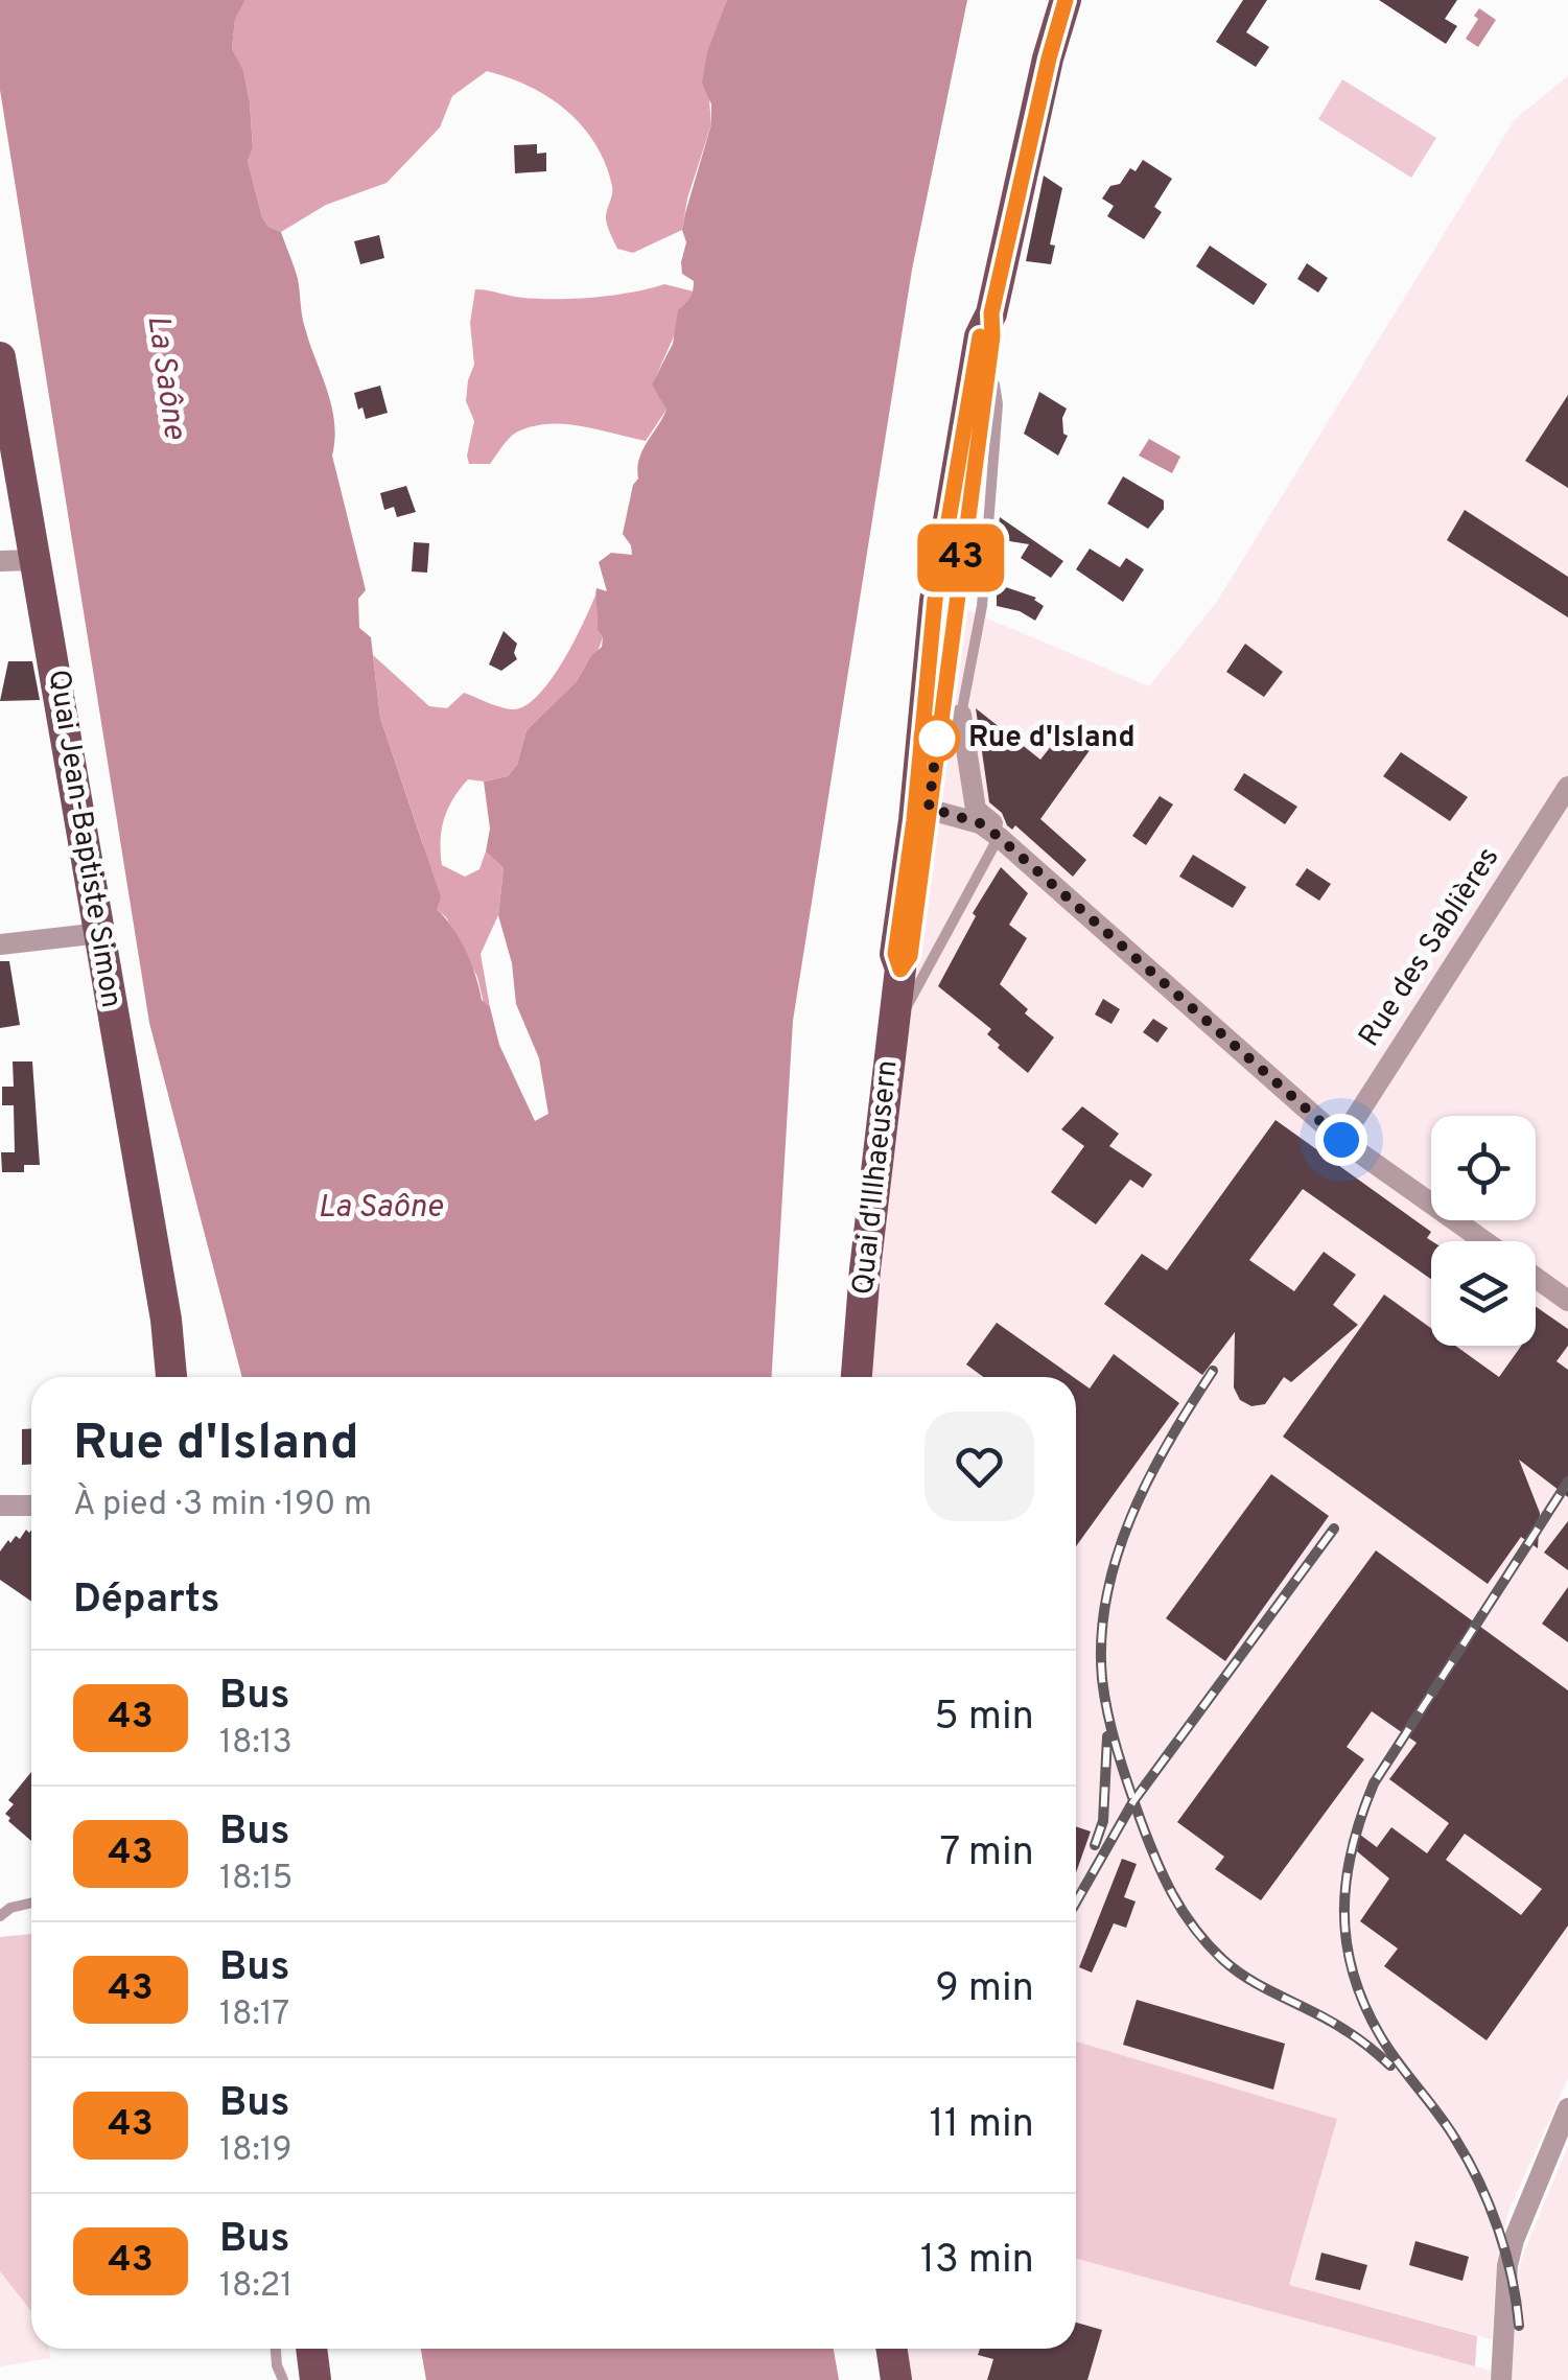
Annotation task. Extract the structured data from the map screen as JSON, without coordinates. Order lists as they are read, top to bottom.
{
  "streets": {
    "main road": ["Quai Jean-Baptiste Simon", "Quai d'Illhaeusern"],
    "street": ["Rue des Sablières"]
  },
  "water": ["La Saône"],
  "places": ["Rue d'Island"],
  "lines": ["bus line 43"],
  "page": {
    "on_map": "43",
    "heading": [
      ["Rue d'Island", "À pied · 3 min · 190 m"],
      "Départs"
    ],
    "list": [
      {
        "mark": "43",
        "name": "Bus",
        "note": "18:13",
        "value": "5 min"
      },
      {
        "mark": "43",
        "name": "Bus",
        "note": "18:15",
        "value": "7 min"
      },
      {
        "mark": "43",
        "name": "Bus",
        "note": "18:17",
        "value": "9 min"
      },
      {
        "mark": "43",
        "name": "Bus",
        "note": "18:19",
        "value": "11 min"
      },
      {
        "mark": "43",
        "name": "Bus",
        "note": "18:21",
        "value": "13 min"
      }
    ]
  }
}
